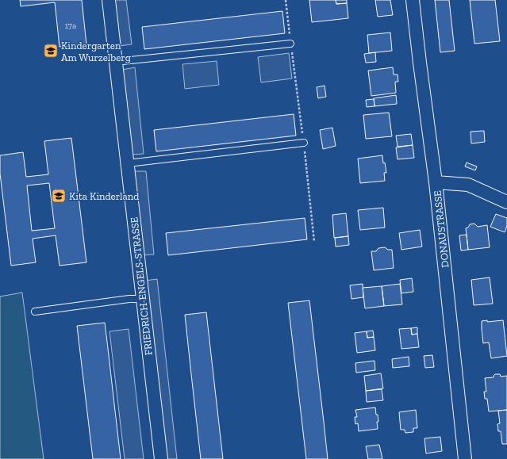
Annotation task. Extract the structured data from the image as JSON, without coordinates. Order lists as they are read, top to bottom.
{
  "streets": {
    "street": ["DONAUSTRASSE", "FRIEDRICH-ENGELS-STRASSE"]
  },
  "places": {
    "school or university": ["Kindergarten Am Wurzelberg", "Kita Kinderland"]
  },
  "house_numbers": ["17a"]
}
